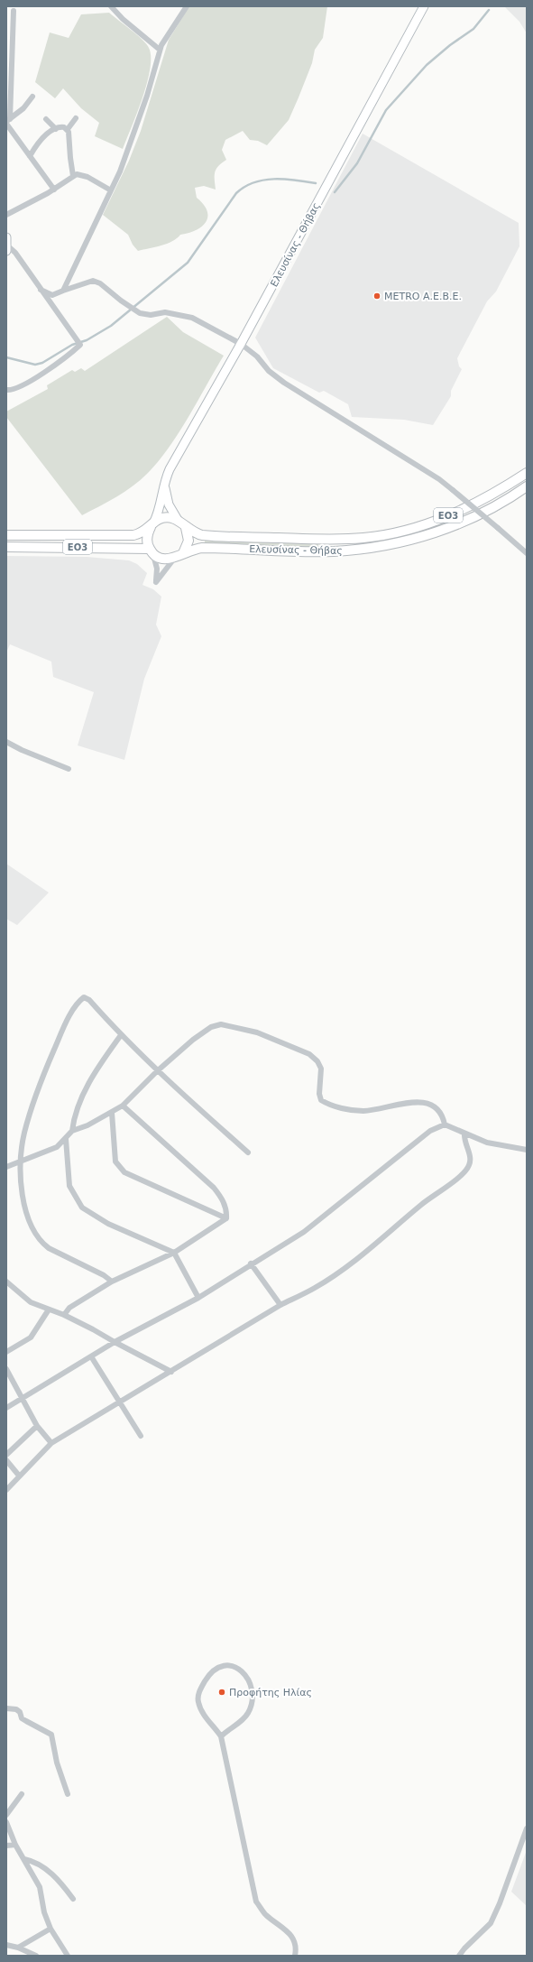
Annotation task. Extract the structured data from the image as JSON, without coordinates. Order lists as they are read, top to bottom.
{
  "streets": {
    "main road": ["Ελευσίνας - Θήβας", "ΕΟ3"]
  },
  "crossings": [
    ["Ελευσίνας - Θήβας", "ΕΟ3"]
  ],
  "places": ["METRO Α.Ε.Β.Ε.", "Προφήτης Ηλίας"]
}
